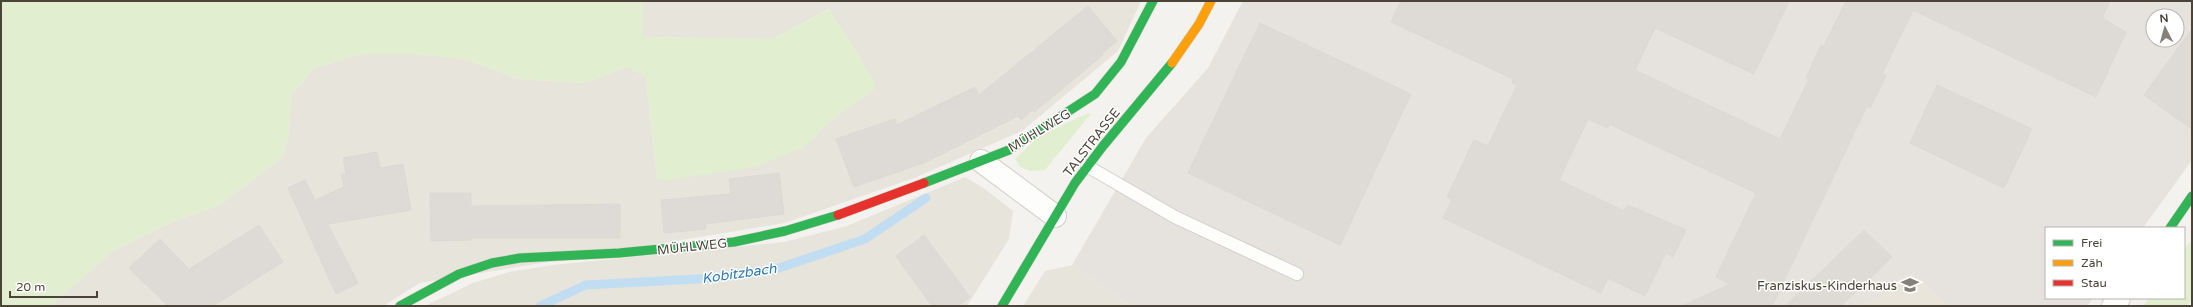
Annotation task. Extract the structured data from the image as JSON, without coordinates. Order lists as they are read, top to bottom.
{
  "streets": {
    "street": ["MÜHLWEG", "TALSTRASSE"]
  },
  "crossings": [
    ["MÜHLWEG", "TALSTRASSE"]
  ],
  "water": ["Kobitzbach"],
  "places": {
    "school or university": ["Franziskus-Kinderhaus"]
  },
  "legend": ["Frei", "Zäh", "Stau"],
  "scale_bar": "20 m",
  "north": "top"
}
